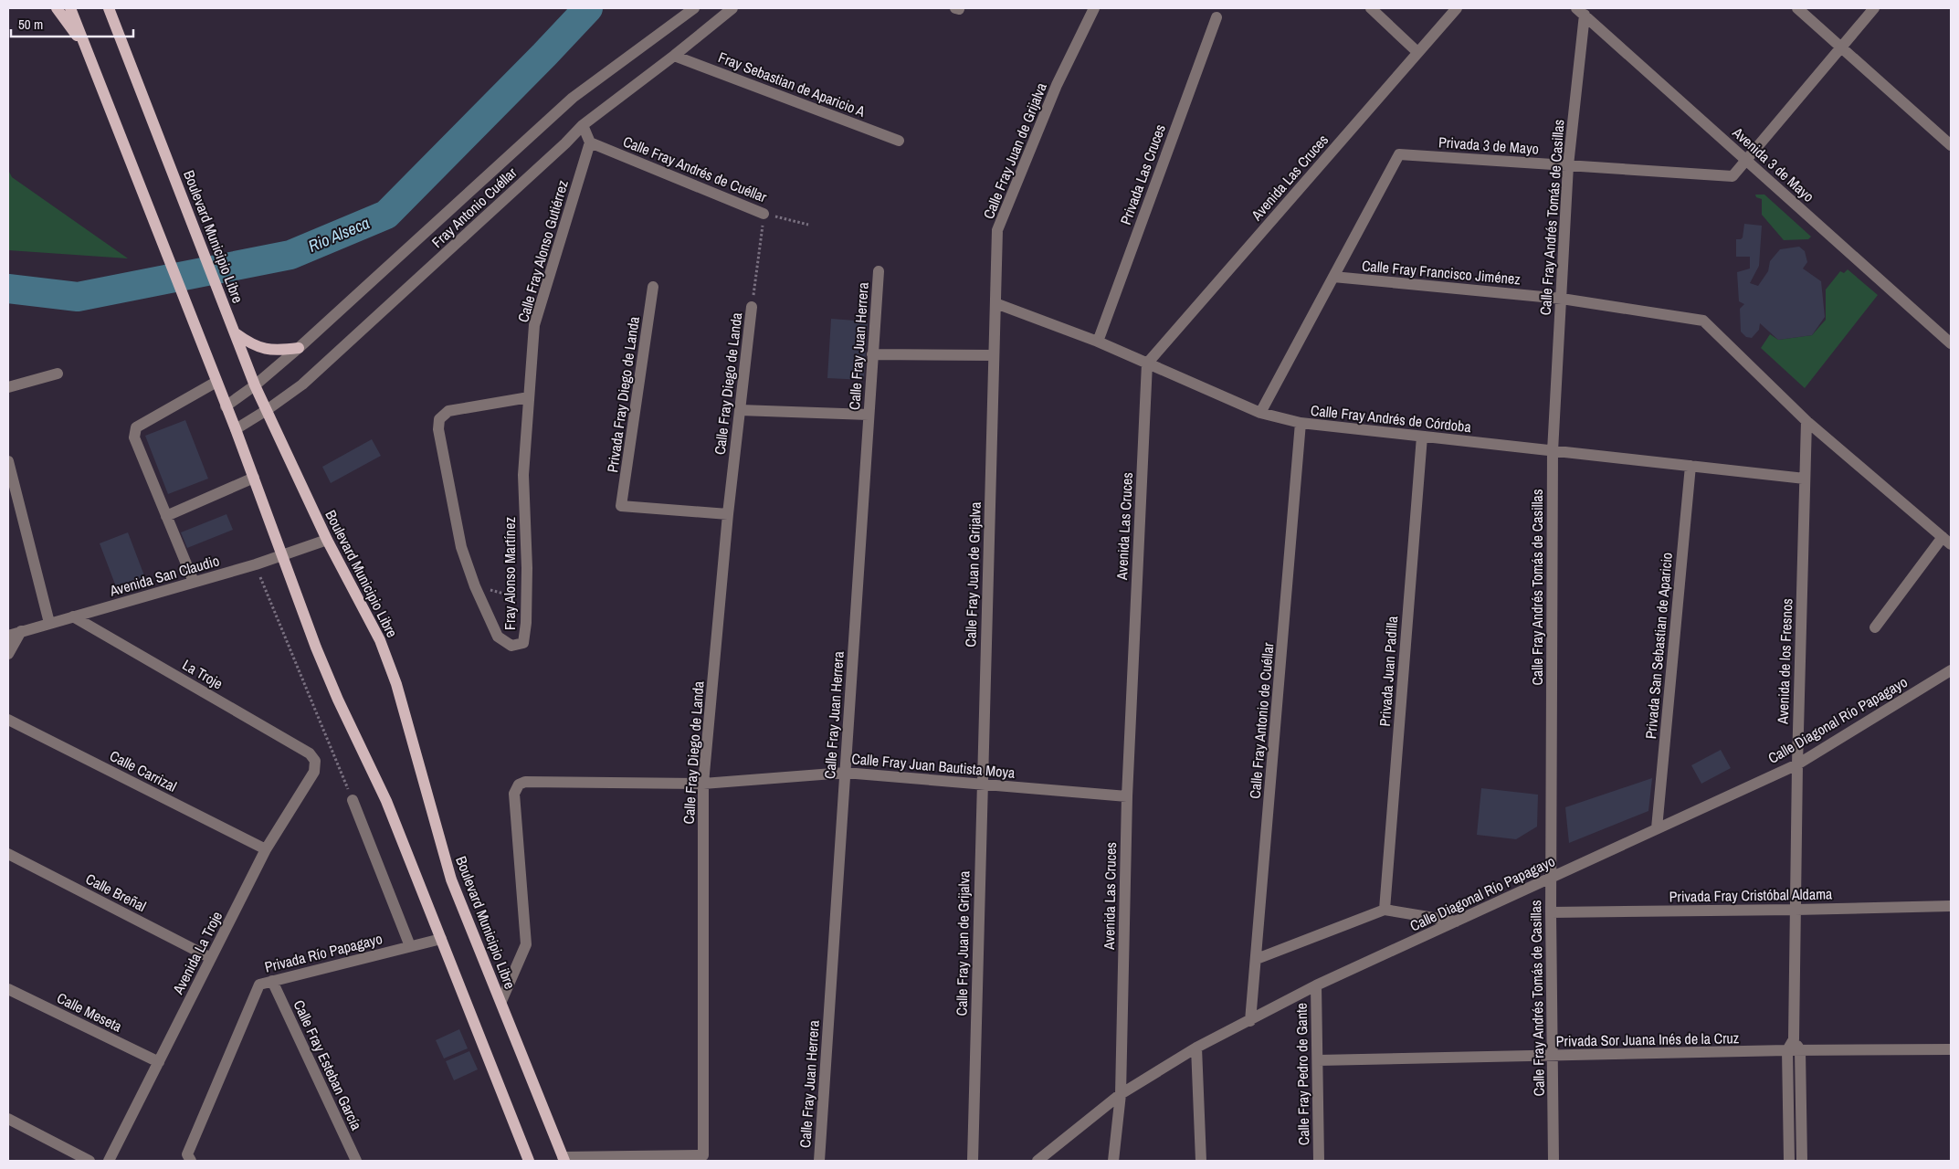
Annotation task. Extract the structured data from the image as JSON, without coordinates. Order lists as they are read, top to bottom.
{
  "streets": {
    "main road": ["Boulevard Municipio Libre"],
    "street": [
      "Fray Sebastian de Aparicio A",
      "Privada 3 de Mayo",
      "Calle Fray Juan de Grijalva",
      "Avenida 3 de Mayo",
      "Calle Fray Andrés de Cuéllar",
      "Privada Las Cruces",
      "Avenida Las Cruces",
      "Fray Antonio Cuéllar",
      "Calle Fray Andrés Tomás de Casillas",
      "Calle Fray Alonso Gutiérrez",
      "Calle Fray Francisco Jiménez",
      "Calle Fray Juan Herrera",
      "Calle Fray Diego de Landa",
      "Privada Fray Diego de Landa",
      "Calle Fray Andrés de Córdoba",
      "Fray Alonso Martínez",
      "Avenida San Claudio",
      "Privada San Sebastian de Aparicio",
      "Avenida de los Fresnos",
      "Privada Juan Padilla",
      "La Troje",
      "Calle Diagonal Río Papagayo",
      "Calle Fray Antonio de Cuéllar",
      "Calle Fray Juan Bautista Moya",
      "Calle Carrizal",
      "Calle Breñal",
      "Privada Fray Cristóbal Aldama",
      "Avenida La Troje",
      "Privada Río Papagayo",
      "Calle Meseta",
      "Privada Sor Juana Inés de la Cruz",
      "Calle Fray Esteban García",
      "Calle Fray Pedro de Gante"
    ]
  },
  "crossings": [
    ["Fray Sebastian de Aparicio A", "Fray Antonio Cuéllar"],
    ["Privada 3 de Mayo", "Avenida 3 de Mayo"],
    ["Privada 3 de Mayo", "Calle Fray Andrés Tomás de Casillas"],
    ["Privada 3 de Mayo", "Calle Fray Francisco Jiménez"],
    ["Privada 3 de Mayo", "Calle Fray Andrés de Córdoba"],
    ["Calle Fray Juan de Grijalva", "Calle Fray Andrés de Córdoba"],
    ["Calle Fray Juan de Grijalva", "Calle Fray Juan Bautista Moya"],
    ["Avenida 3 de Mayo", "Calle Fray Andrés Tomás de Casillas"],
    ["Calle Fray Andrés de Cuéllar", "Calle Fray Alonso Gutiérrez"],
    ["Calle Fray Andrés de Cuéllar", "Calle Fray Diego de Landa"],
    ["Privada Las Cruces", "Calle Fray Andrés de Córdoba"],
    ["Avenida Las Cruces", "Calle Fray Andrés de Córdoba"],
    ["Avenida Las Cruces", "Calle Diagonal Río Papagayo"],
    ["Avenida Las Cruces", "Calle Fray Juan Bautista Moya"],
    ["Fray Antonio Cuéllar", "Boulevard Municipio Libre"],
    ["Calle Fray Andrés Tomás de Casillas", "Calle Fray Francisco Jiménez"],
    ["Calle Fray Andrés Tomás de Casillas", "Calle Fray Andrés de Córdoba"],
    ["Calle Fray Andrés Tomás de Casillas", "Calle Diagonal Río Papagayo"],
    ["Calle Fray Andrés Tomás de Casillas", "Privada Fray Cristóbal Aldama"],
    ["Calle Fray Andrés Tomás de Casillas", "Privada Sor Juana Inés de la Cruz"],
    ["Boulevard Municipio Libre", "Calle Fray Diego de Landa"],
    ["Boulevard Municipio Libre", "Avenida San Claudio"],
    ["Boulevard Municipio Libre", "Calle Fray Juan Bautista Moya"],
    ["Calle Fray Alonso Gutiérrez", "Fray Alonso Martínez"],
    ["Calle Fray Francisco Jiménez", "Avenida de los Fresnos"],
    ["Calle Fray Juan Herrera", "Calle Fray Juan Bautista Moya"],
    ["Calle Fray Diego de Landa", "Privada Fray Diego de Landa"],
    ["Calle Fray Diego de Landa", "Calle Fray Juan Bautista Moya"],
    ["Calle Fray Andrés de Córdoba", "Privada San Sebastian de Aparicio"],
    ["Calle Fray Andrés de Córdoba", "Avenida de los Fresnos"],
    ["Calle Fray Andrés de Córdoba", "Privada Juan Padilla"],
    ["Calle Fray Andrés de Córdoba", "Calle Fray Antonio de Cuéllar"],
    ["Avenida San Claudio", "La Troje"],
    ["Privada San Sebastian de Aparicio", "Calle Diagonal Río Papagayo"],
    ["Avenida de los Fresnos", "Calle Diagonal Río Papagayo"],
    ["Avenida de los Fresnos", "Privada Fray Cristóbal Aldama"],
    ["Avenida de los Fresnos", "Privada Sor Juana Inés de la Cruz"],
    ["La Troje", "Avenida La Troje"],
    ["Calle Diagonal Río Papagayo", "Calle Fray Antonio de Cuéllar"],
    ["Calle Diagonal Río Papagayo", "Calle Fray Pedro de Gante"],
    ["Calle Carrizal", "Avenida La Troje"],
    ["Calle Breñal", "Avenida La Troje"],
    ["Avenida La Troje", "Calle Meseta"],
    ["Privada Río Papagayo", "Calle Fray Esteban García"],
    ["Privada Sor Juana Inés de la Cruz", "Calle Fray Pedro de Gante"]
  ],
  "water": ["Rio Alseca"],
  "scale_bar": "50 m"
}
